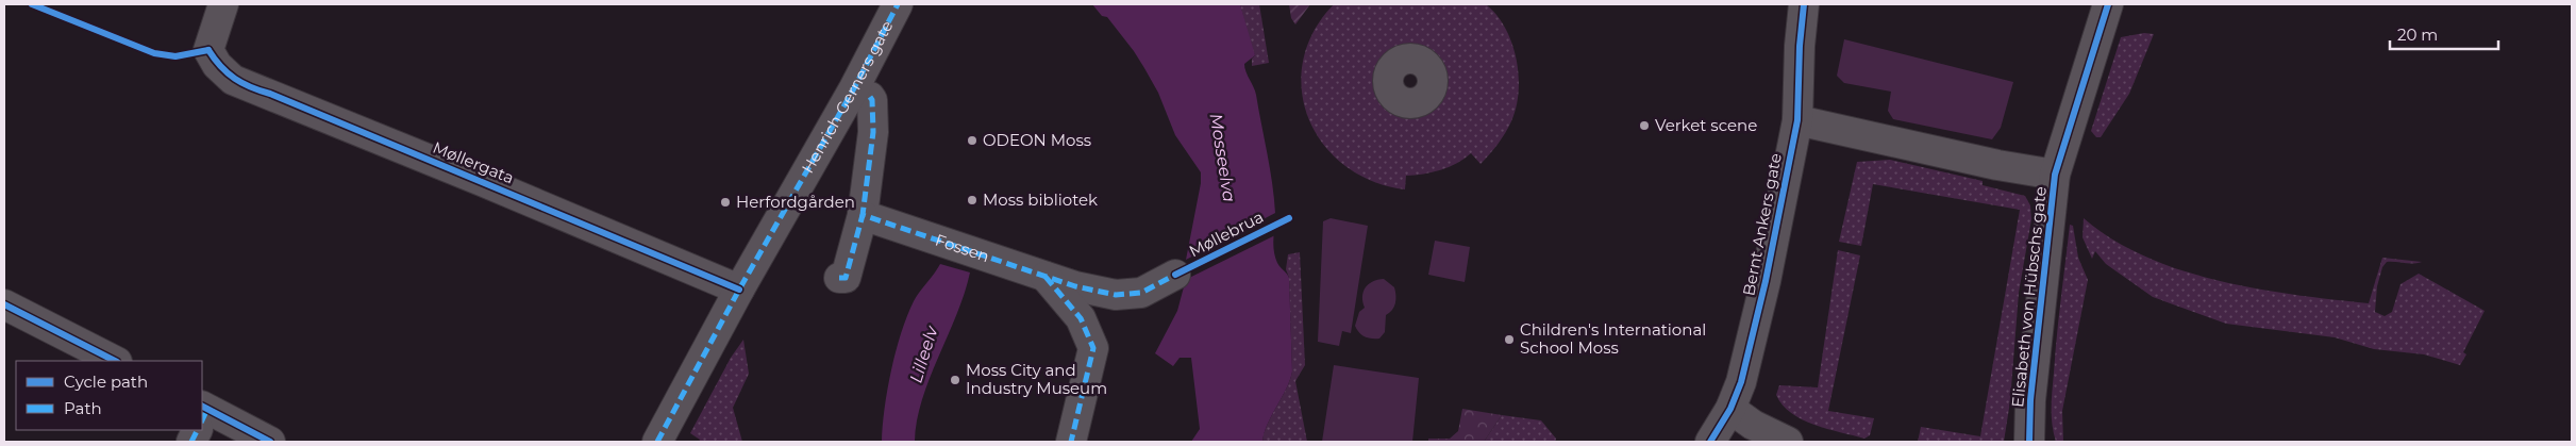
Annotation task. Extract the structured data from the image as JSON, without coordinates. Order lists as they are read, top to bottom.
{
  "streets": {
    "street": [
      "Henrich Gerners gate",
      "Møllergata",
      "Bernt Ankers gate",
      "Fossen",
      "Elisabeth von Hübschs gate"
    ],
    "cycle path": ["Møllebrua"]
  },
  "crossings": [
    ["Henrich Gerners gate", "Møllergata"]
  ],
  "water": ["Mosseelva", "Lilleelv"],
  "places": [
    "Verket scene",
    "ODEON Moss",
    "Moss bibliotek",
    "Herfordgården",
    "Children's International School Moss",
    "Moss City and Industry Museum"
  ],
  "legend": ["Cycle path", "Path"],
  "scale_bar": "20 m"
}
